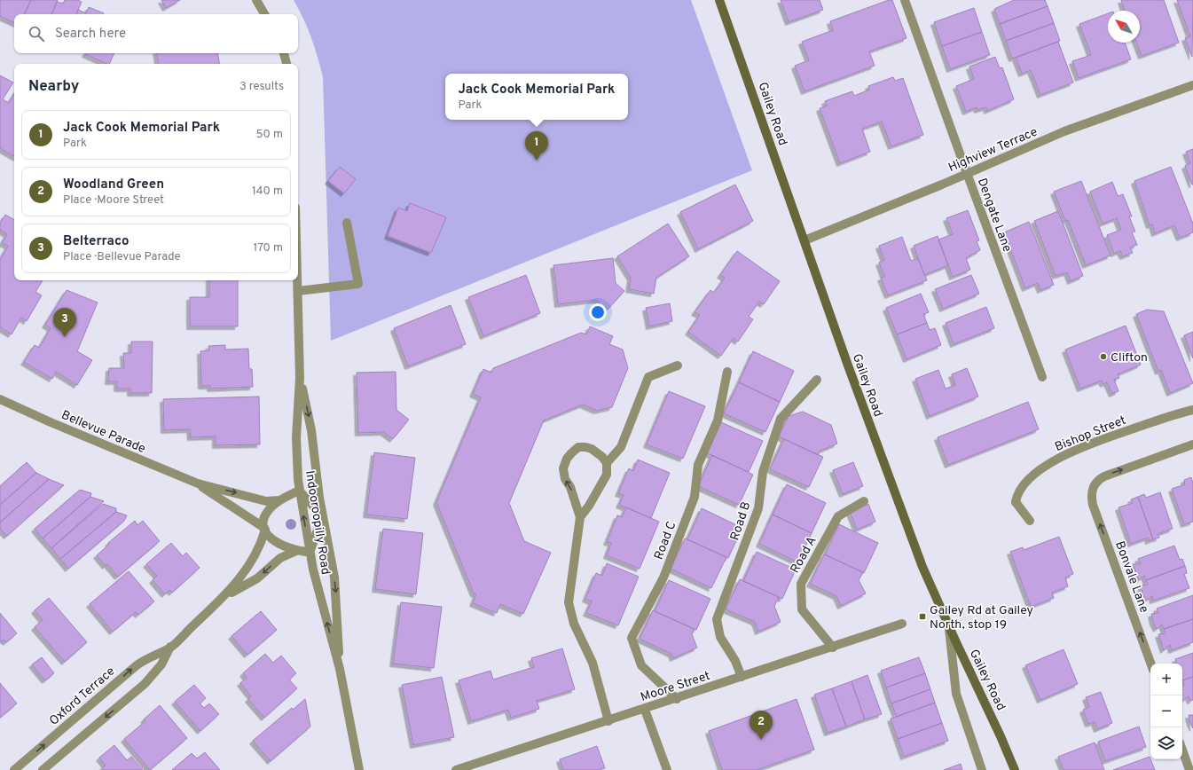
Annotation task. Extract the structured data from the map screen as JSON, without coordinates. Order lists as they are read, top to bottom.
{
  "streets": {
    "main road": ["Gailey Road"],
    "street": [
      "Highview Terrace",
      "Dengate Lane",
      "Bellevue Parade",
      "Bishop Street",
      "Road B",
      "Indooroopilly Road",
      "Road C",
      "Road A",
      "Bonvale Lane",
      "Moore Street",
      "Oxford Terrace"
    ]
  },
  "crossings": [
    ["Gailey Road", "Highview Terrace"],
    ["Highview Terrace", "Dengate Lane"],
    ["Bellevue Parade", "Oxford Terrace"],
    ["Road B", "Moore Street"],
    ["Road C", "Moore Street"],
    ["Road A", "Moore Street"]
  ],
  "places": {
    "other": ["Clifton"],
    "transit": ["Gailey Rd at Gailey North, stop 19"]
  },
  "north": "top left",
  "page": {
    "search": "Search here",
    "heading": ["Nearby", "3 results"],
    "popup": ["Jack Cook Memorial Park", "Park"],
    "list": [
      {
        "mark": "1",
        "name": "Jack Cook Memorial Park",
        "note": "Park",
        "value": "50 m"
      },
      {
        "mark": "2",
        "name": "Woodland Green",
        "note": "Place · Moore Street",
        "value": "140 m"
      },
      {
        "mark": "3",
        "name": "Belterraco",
        "note": "Place · Bellevue Parade",
        "value": "170 m"
      }
    ],
    "pins": ["1", "3", "2"],
    "map_buttons": ["+", "−"]
  }
}
